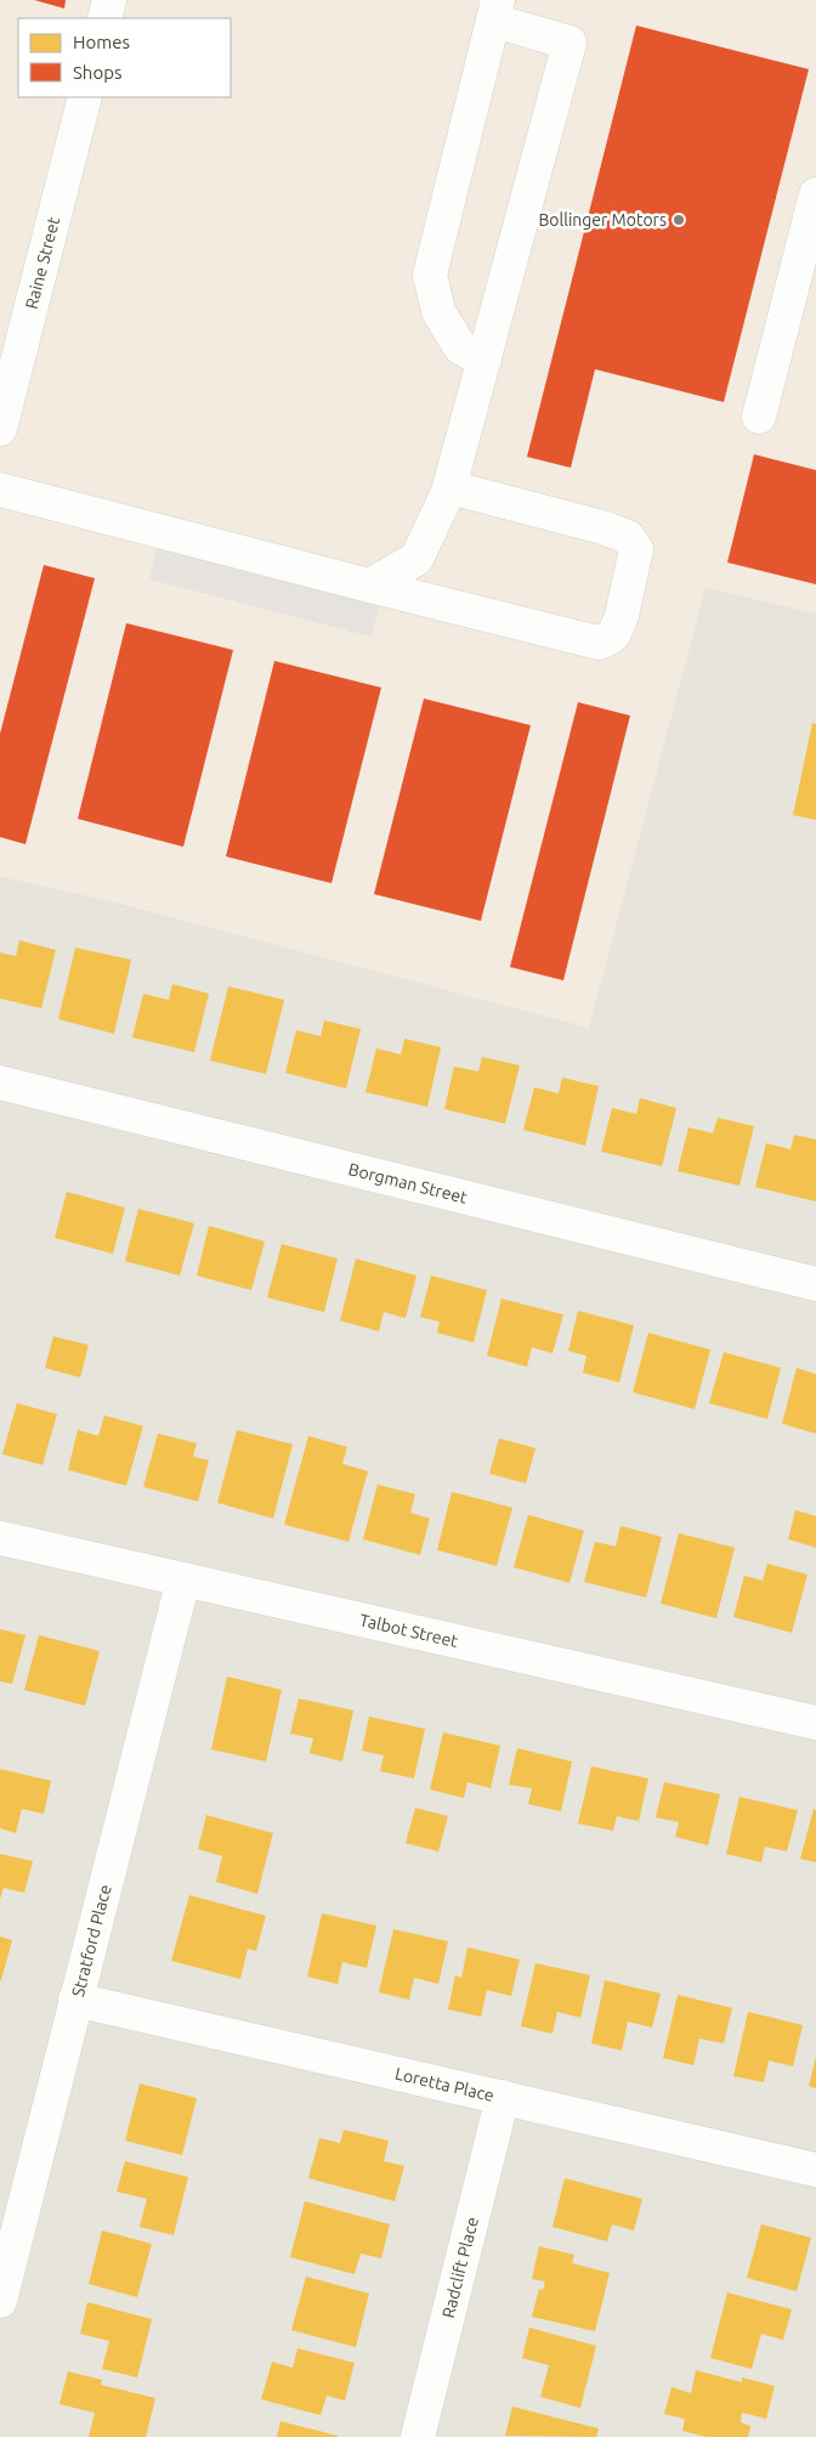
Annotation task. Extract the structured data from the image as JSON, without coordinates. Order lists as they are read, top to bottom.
{
  "streets": {
    "street": [
      "Raine Street",
      "Borgman Street",
      "Talbot Street",
      "Stratford Place",
      "Loretta Place",
      "Radclift Place"
    ]
  },
  "crossings": [
    ["Talbot Street", "Stratford Place"],
    ["Stratford Place", "Loretta Place"],
    ["Loretta Place", "Radclift Place"]
  ],
  "places": ["Bollinger Motors"],
  "legend": ["Homes", "Shops"]
}
